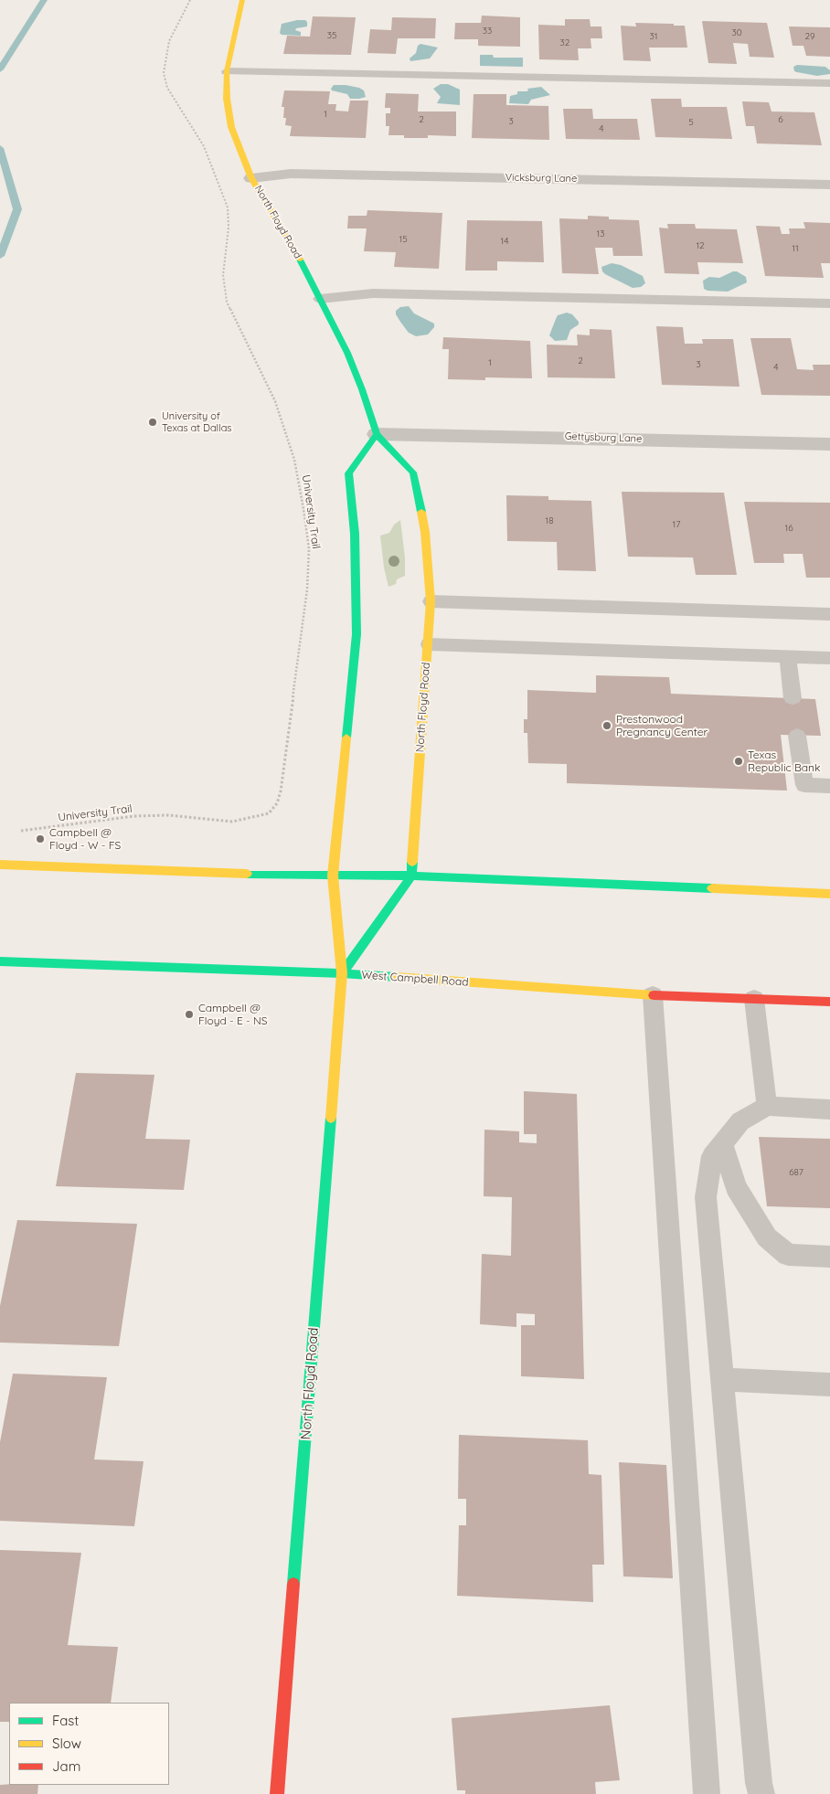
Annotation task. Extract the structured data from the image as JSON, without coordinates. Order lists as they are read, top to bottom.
{
  "streets": {
    "street": [
      "Vicksburg Lane",
      "North Floyd Road",
      "Gettysburg Lane",
      "West Campbell Road"
    ],
    "path": ["University Trail"]
  },
  "crossings": [
    ["Vicksburg Lane", "North Floyd Road"],
    ["North Floyd Road", "Gettysburg Lane"],
    ["North Floyd Road", "West Campbell Road"]
  ],
  "places": [
    "University of Texas at Dallas",
    "Prestonwood Pregnancy Center",
    "Texas Republic Bank",
    "Campbell @ Floyd - W - FS",
    "Campbell @ Floyd - E - NS"
  ],
  "house_numbers": [
    "33",
    "30",
    "35",
    "31",
    "29",
    "32",
    "1",
    "2",
    "6",
    "3",
    "5",
    "4",
    "13",
    "15",
    "14",
    "12",
    "11",
    "2",
    "1",
    "3",
    "4",
    "18",
    "17",
    "16",
    "687"
  ],
  "legend": ["Fast", "Slow", "Jam"]
}
